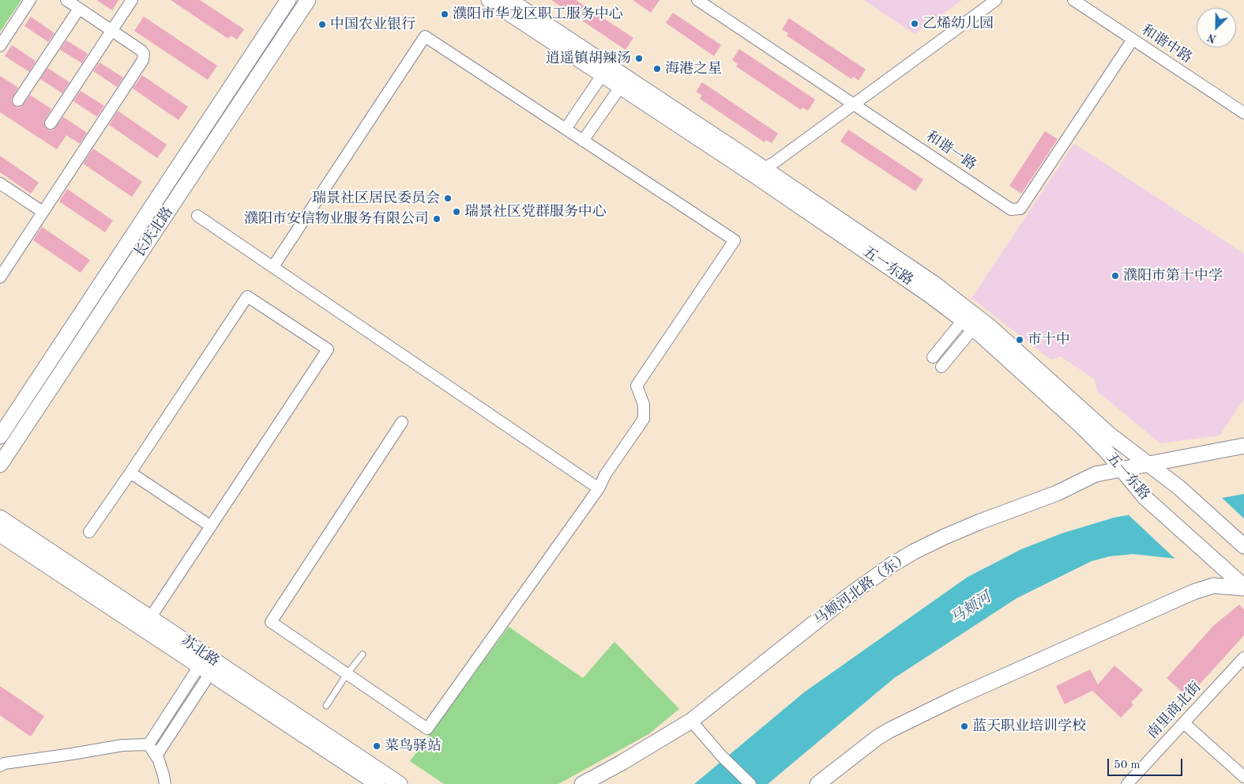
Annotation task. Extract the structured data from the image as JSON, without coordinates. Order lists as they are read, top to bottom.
{
  "streets": {
    "street": [
      "和谐中路",
      "和谐一路",
      "长庆北路",
      "五一东路",
      "马颊河北路（东）",
      "苏北路",
      "南里商北街"
    ]
  },
  "crossings": [
    ["和谐中路", "和谐一路"],
    ["五一东路", "马颊河北路（东）"]
  ],
  "water": ["马颊河"],
  "places": [
    "濮阳市华龙区职工服务中心",
    "乙烯幼儿园",
    "中国农业银行",
    "逍遥镇胡辣汤",
    "海港之星",
    "瑞景社区居民委员会",
    "瑞景社区党群服务中心",
    "濮阳市安信物业服务有限公司",
    "濮阳市第十中学",
    "市十中",
    "蓝天职业培训学校",
    "菜鸟驿站"
  ],
  "scale_bar": "50 m",
  "north": "bottom left"
}
